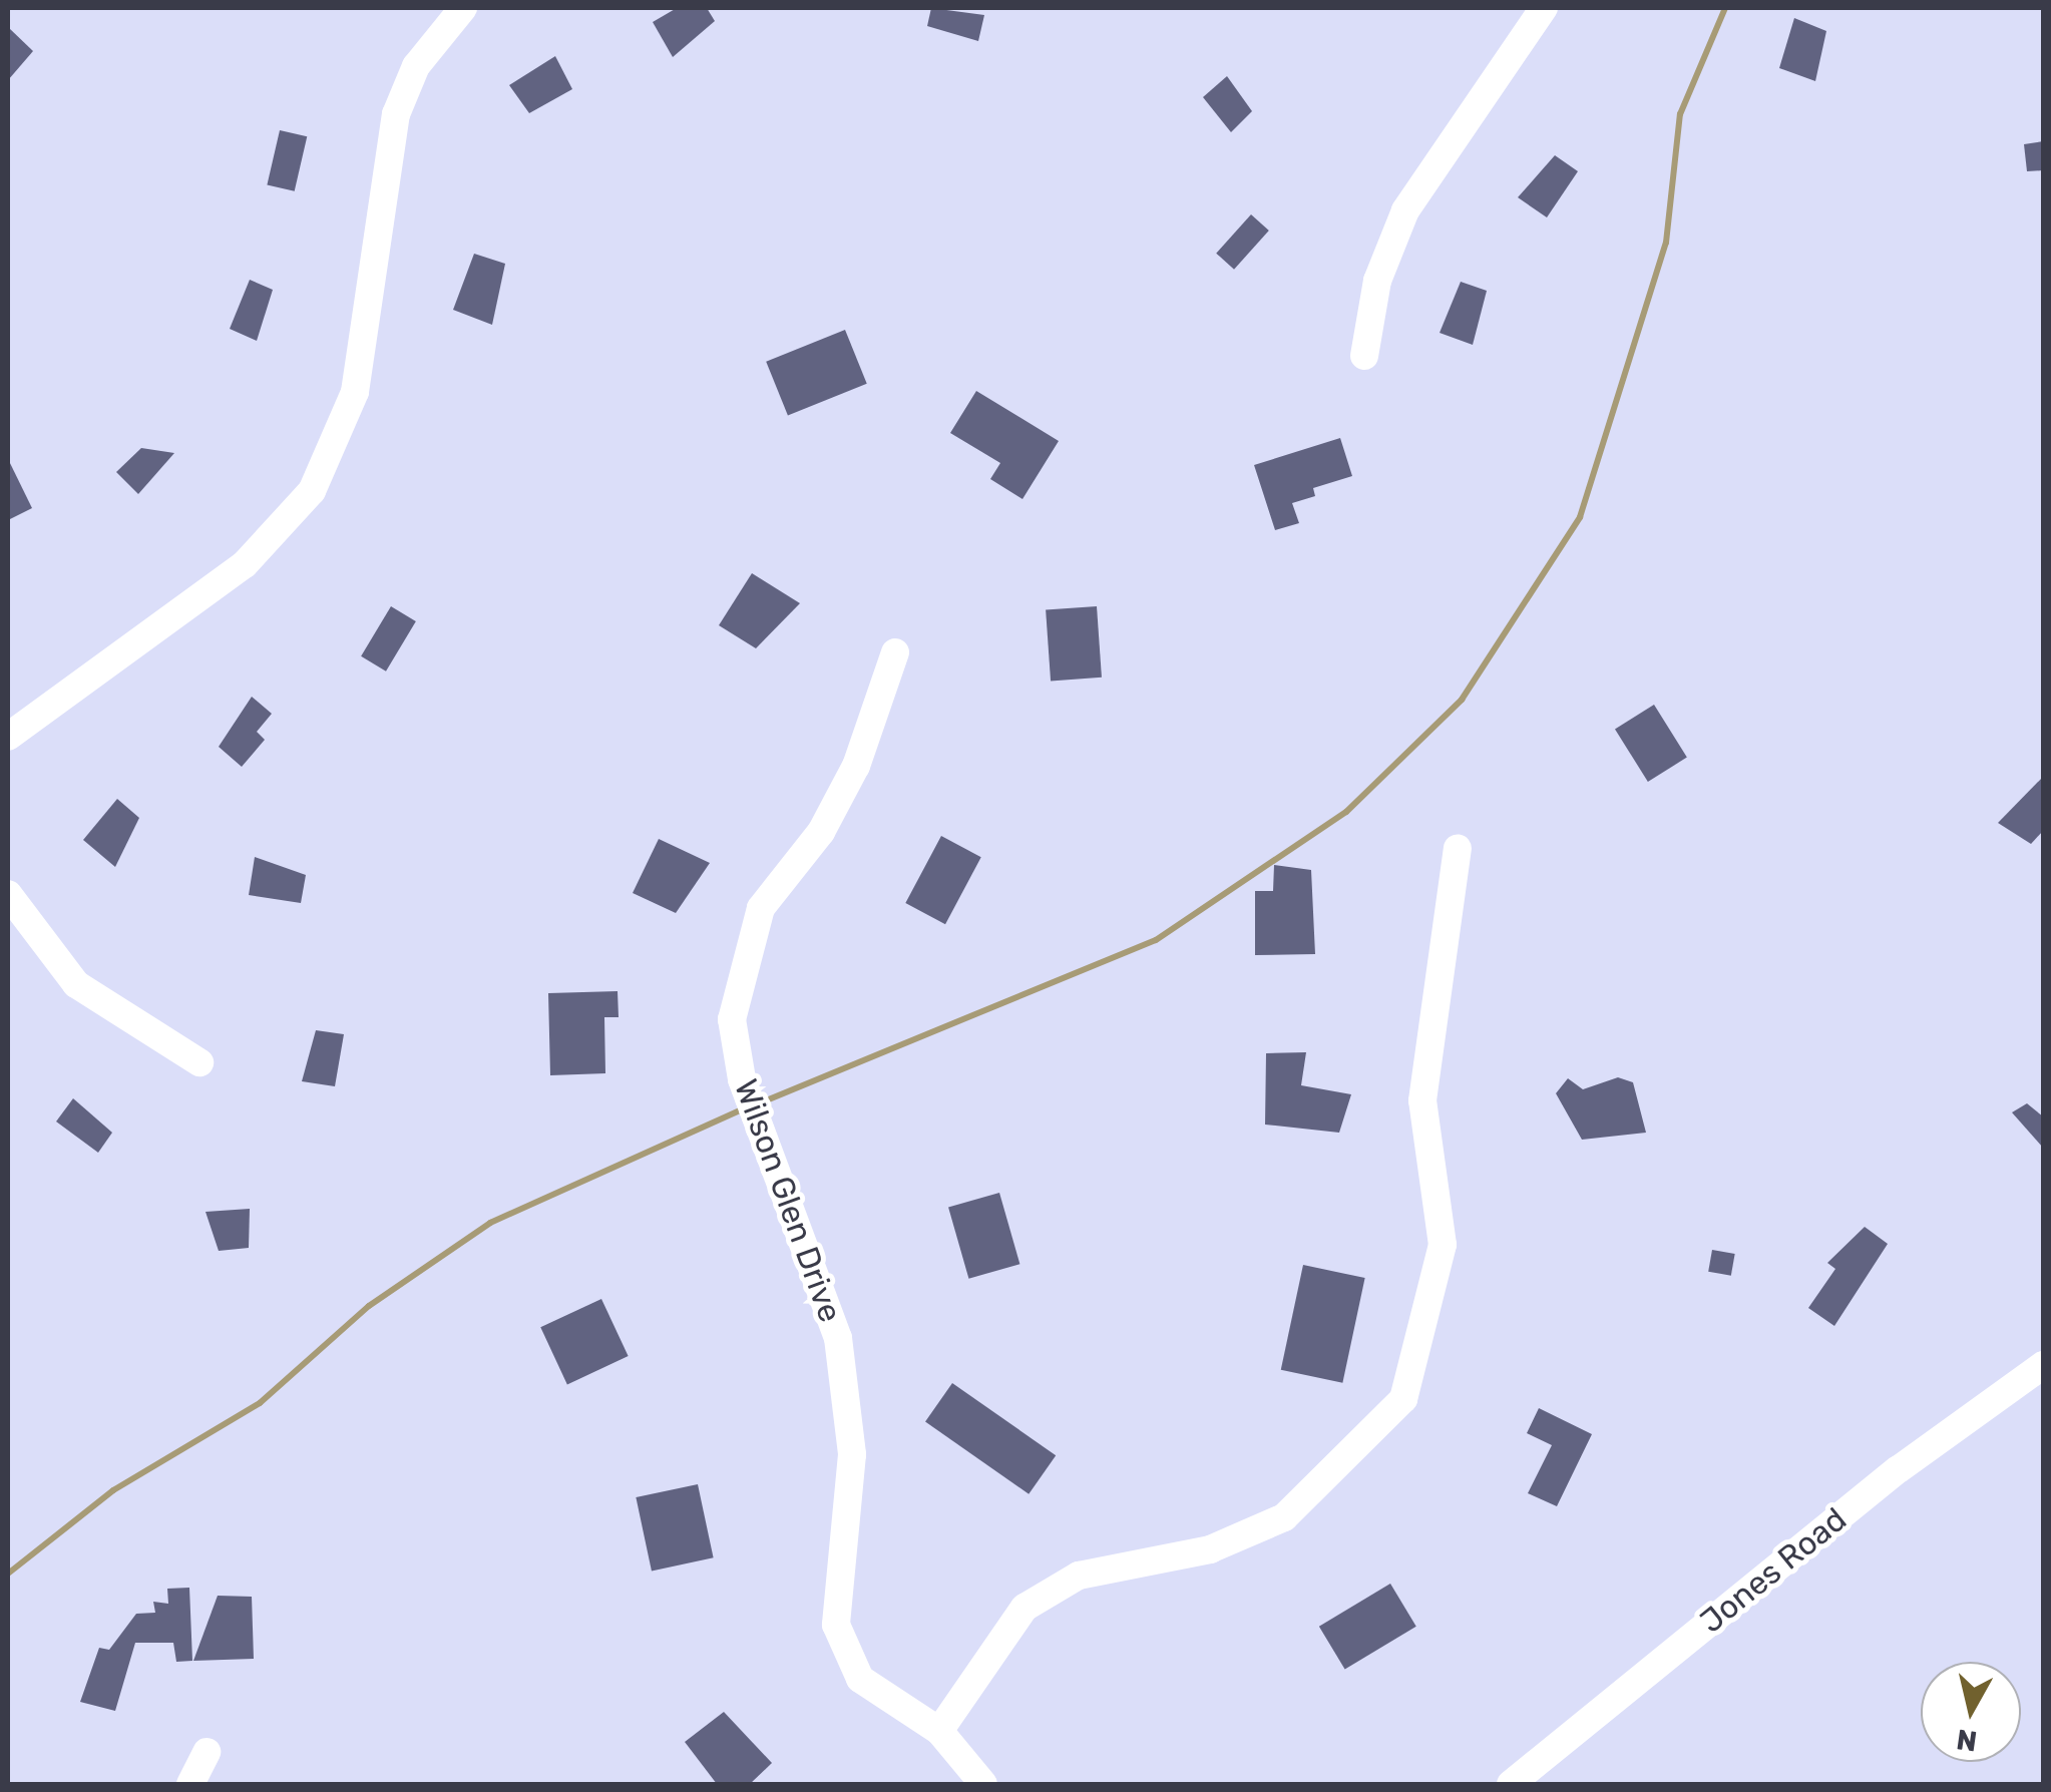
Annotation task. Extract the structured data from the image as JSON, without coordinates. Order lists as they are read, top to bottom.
{
  "streets": {
    "street": ["Wilson Glen Drive", "Jones Road"]
  },
  "north": "bottom"
}
